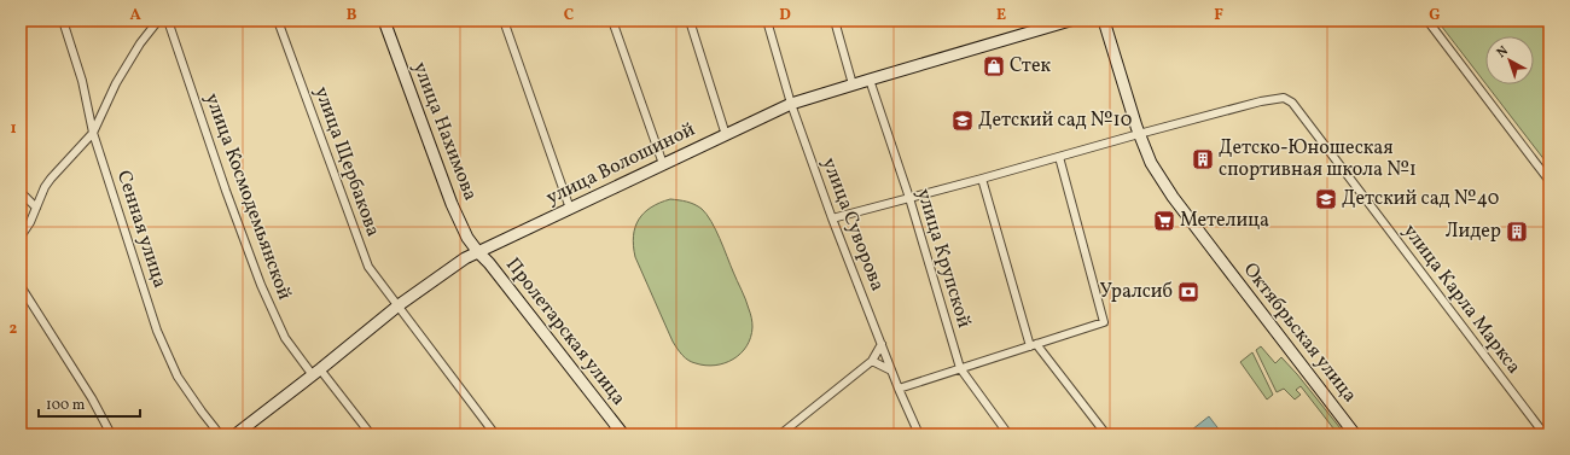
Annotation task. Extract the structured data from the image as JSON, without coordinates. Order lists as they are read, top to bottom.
{
  "streets": {
    "street": [
      "улица Нахимова",
      "улица Щербакова",
      "улица Волошиной",
      "улица Космодемьянской",
      "улица Суворова",
      "Сенная улица",
      "улица Крупской",
      "улица Карла Маркса",
      "Пролетарская улица",
      "Октябрьская улица"
    ]
  },
  "crossings": [
    ["улица Нахимова", "улица Волошиной"],
    ["улица Нахимова", "Пролетарская улица"],
    ["улица Щербакова", "улица Волошиной"],
    ["улица Волошиной", "улица Космодемьянской"],
    ["улица Волошиной", "улица Суворова"],
    ["улица Волошиной", "улица Крупской"],
    ["улица Волошиной", "Пролетарская улица"],
    ["улица Карла Маркса", "Октябрьская улица"]
  ],
  "places": {
    "shop": ["Стек"],
    "school or university": ["Детский сад №10", "Детский сад №40"],
    "building": ["Детско-Юношеская спортивная школа №1", "Лидер"],
    "supermarket": ["Метелица"],
    "bank": ["Уралсиб"]
  },
  "scale_bar": "100 m",
  "north": "top left",
  "grid": {
    "columns": [
      "A",
      "B",
      "C",
      "D",
      "E",
      "F",
      "G"
    ],
    "rows": ["1", "2"]
  }
}
